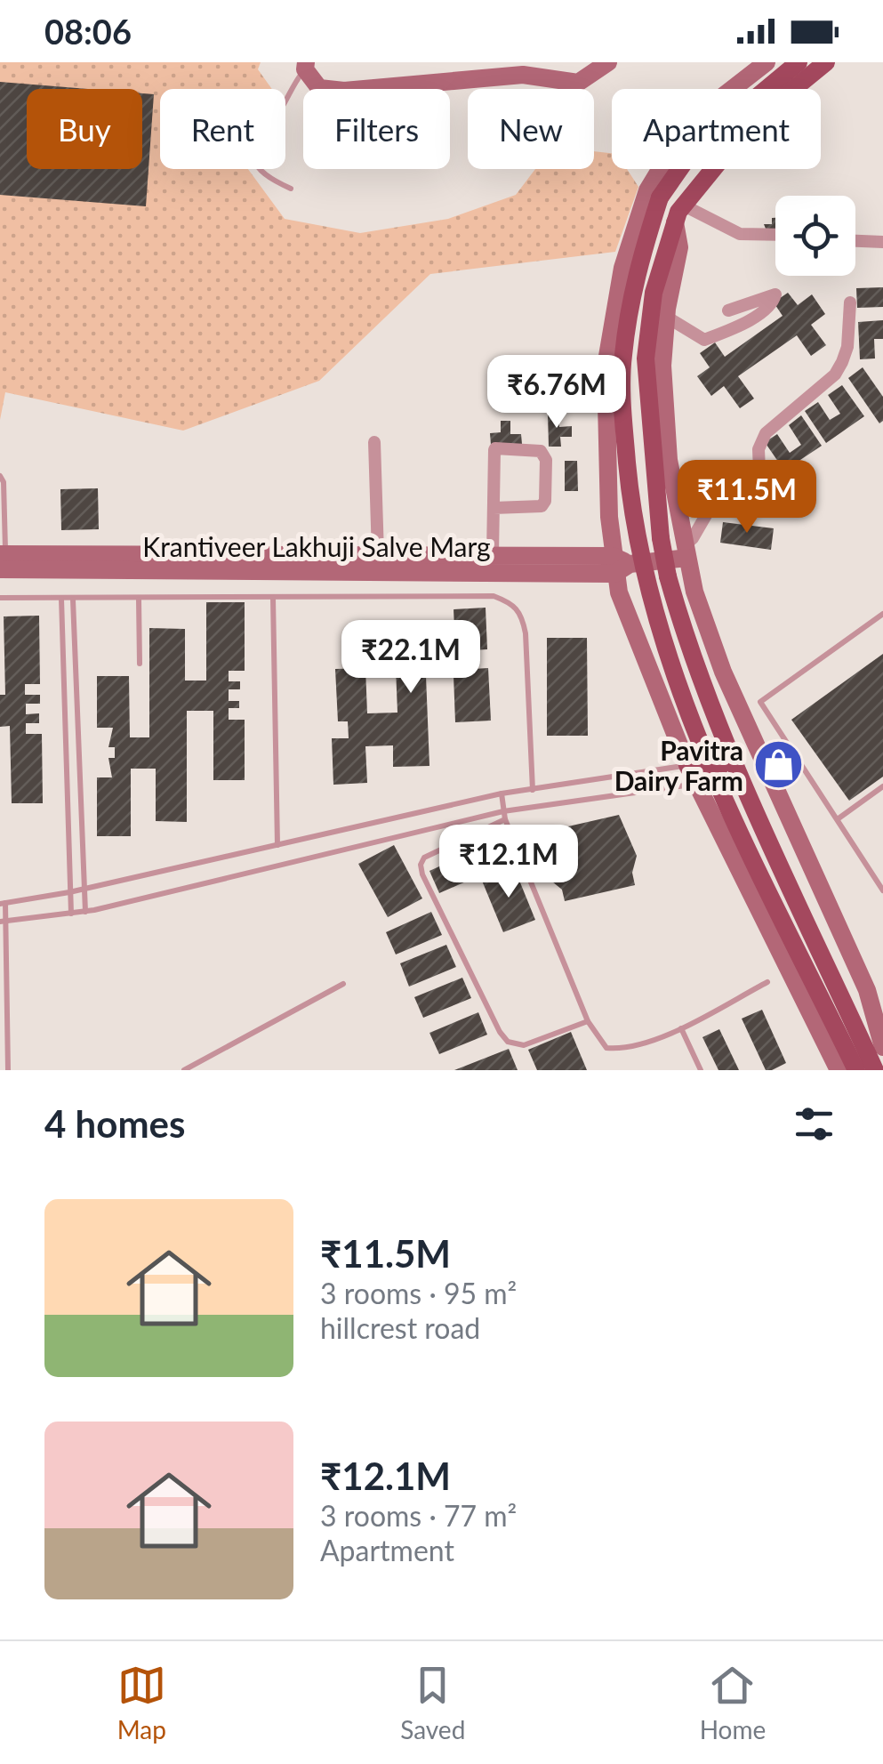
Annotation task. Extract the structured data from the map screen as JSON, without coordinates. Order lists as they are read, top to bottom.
{
  "streets": {
    "street": ["Krantiveer Lakhuji Salve Marg"]
  },
  "places": {
    "shop": ["Pavitra Dairy Farm"]
  },
  "page": {
    "status": "08:06",
    "chip": [
      "Buy",
      "Rent",
      "Filters",
      "New",
      "Apartment"
    ],
    "price": [
      "₹6.76M",
      "₹11.5M",
      "₹22.1M",
      "₹12.1M"
    ],
    "heading": "4 homes",
    "list": [
      {
        "name": "₹11.5M",
        "note": "3 rooms · 95 m² · hillcrest road"
      },
      {
        "name": "₹12.1M",
        "note": "3 rooms · 77 m² · Apartment"
      }
    ],
    "tabs": ["Map", "Saved", "Home"]
  }
}
